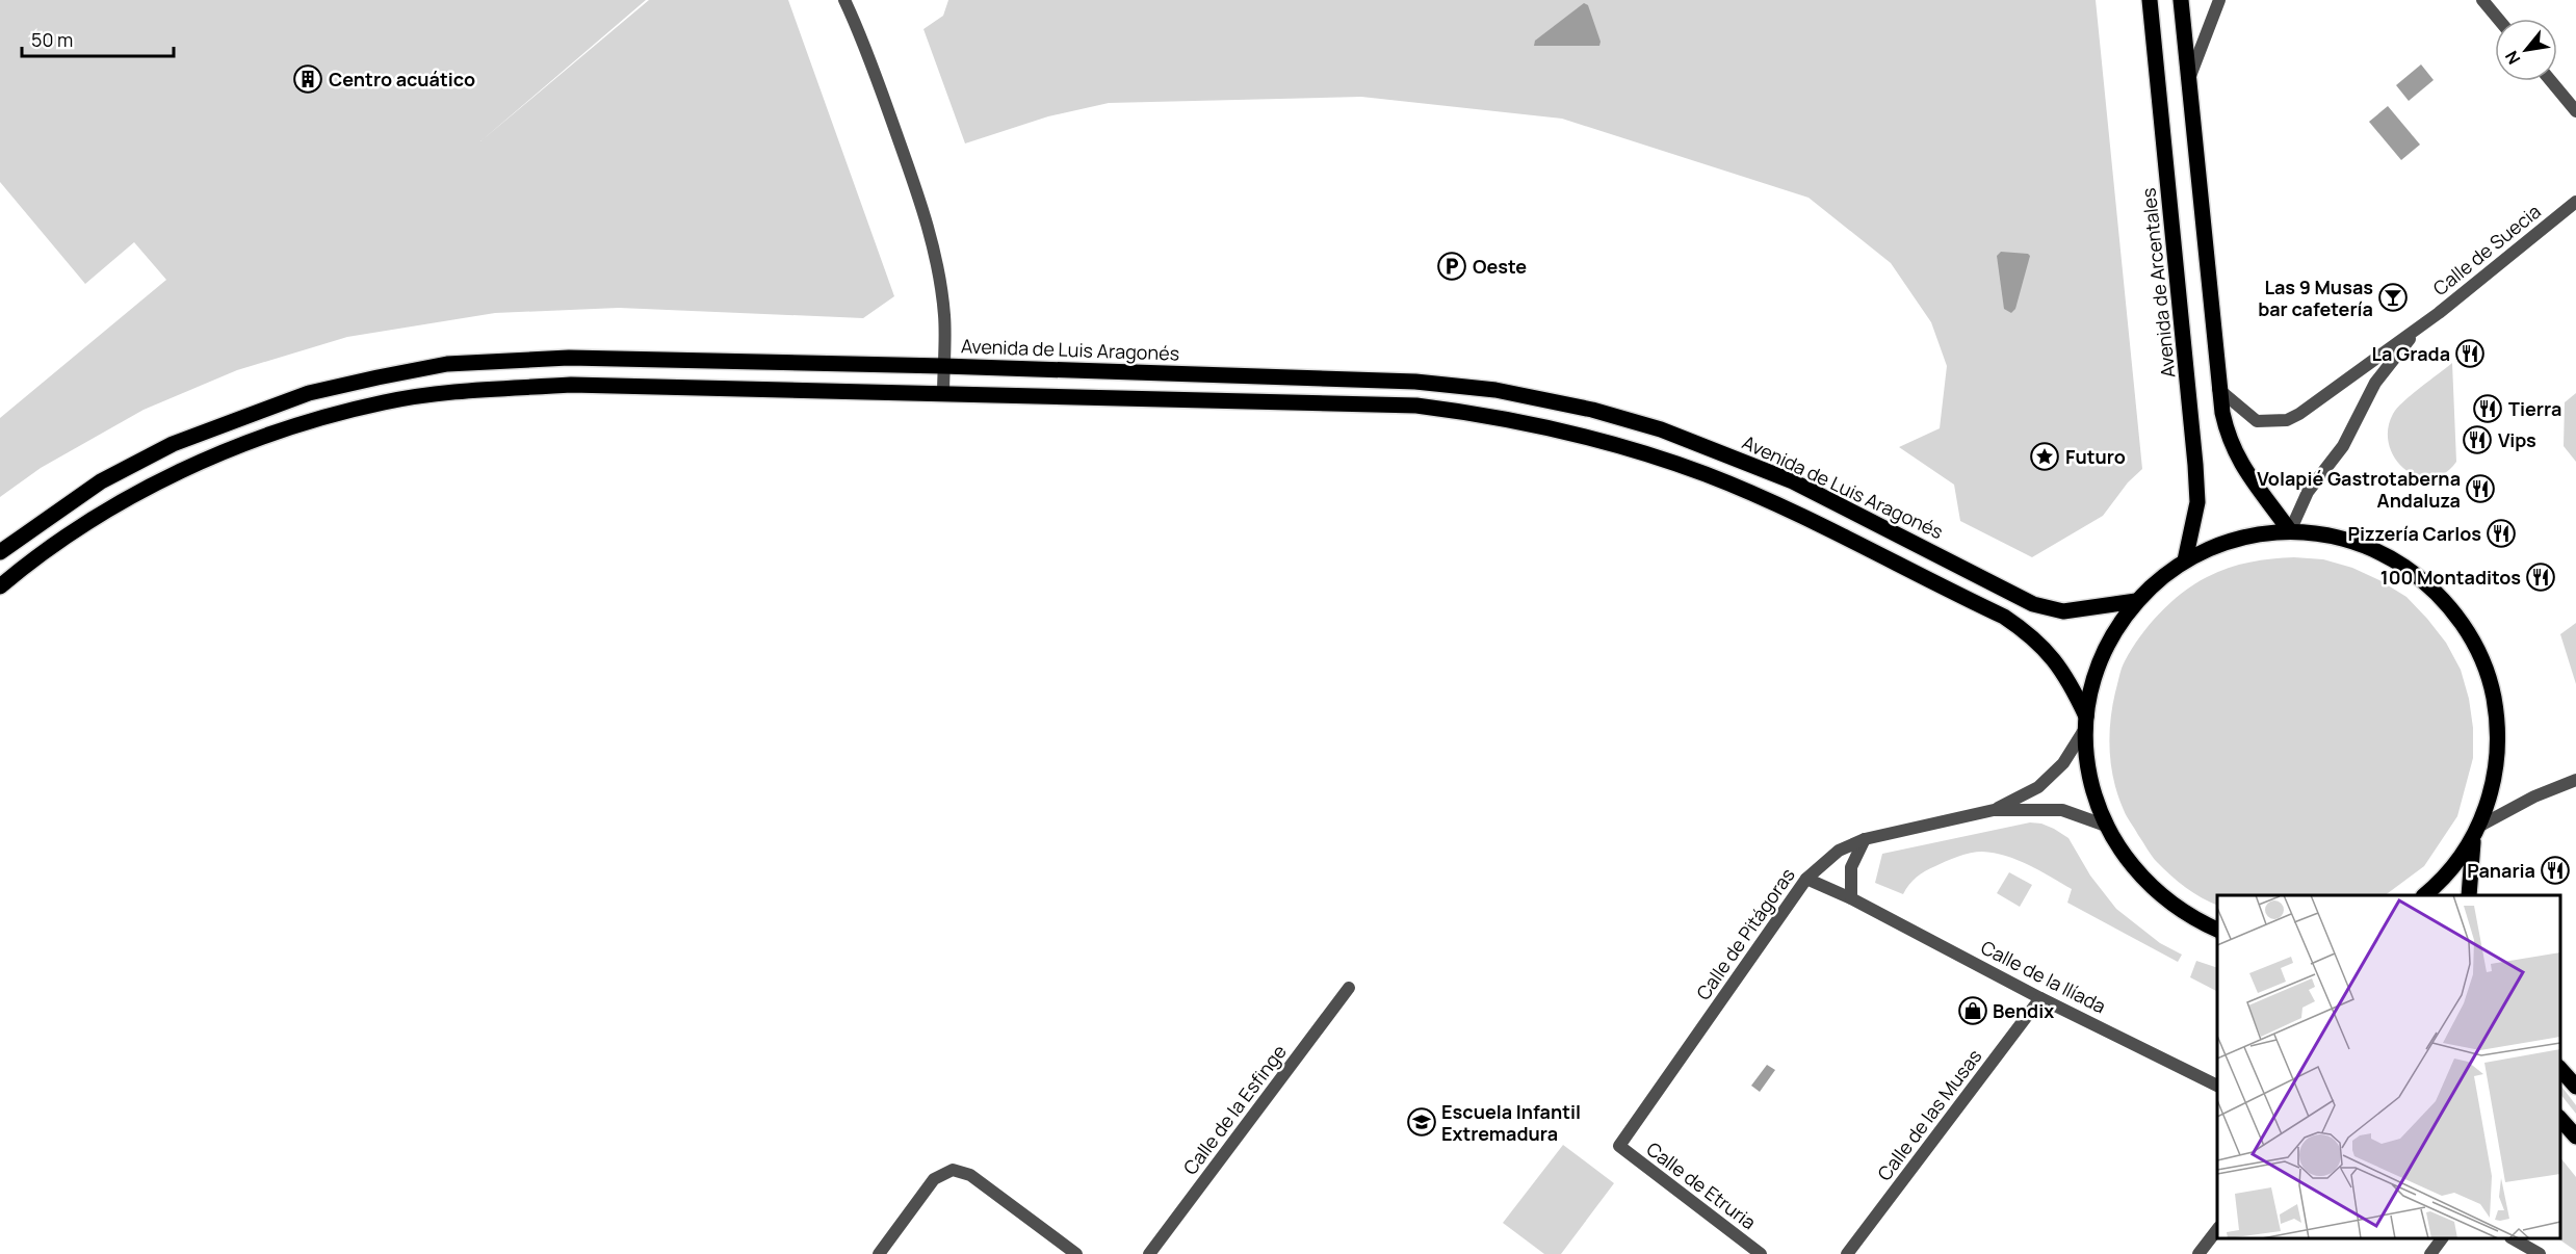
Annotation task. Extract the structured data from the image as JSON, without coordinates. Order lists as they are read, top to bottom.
{
  "streets": {
    "main road": ["Avenida de Arcentales", "Avenida de Luis Aragonés"],
    "street": [
      "Calle de Suecia",
      "Calle de Pitágoras",
      "Calle de la Ilíada",
      "Calle de la Esfinge",
      "Calle de las Musas",
      "Calle de Etruria"
    ]
  },
  "crossings": [
    ["Calle de Pitágoras", "Calle de la Ilíada"],
    ["Calle de Pitágoras", "Calle de Etruria"],
    ["Calle de la Ilíada", "Calle de las Musas"]
  ],
  "places": {
    "building": ["Centro acuático"],
    "parking": ["Oeste"],
    "bar": ["Las 9 Musas bar cafetería"],
    "restaurant": [
      "La Grada",
      "Tierra",
      "Vips",
      "Volapié Gastrotaberna Andaluza",
      "Pizzería Carlos",
      "100 Montaditos",
      "Panaria"
    ],
    "place": ["Futuro"],
    "shop": ["Bendix"],
    "school or university": ["Escuela Infantil Extremadura"]
  },
  "scale_bar": "50 m",
  "north": "bottom left"
}
